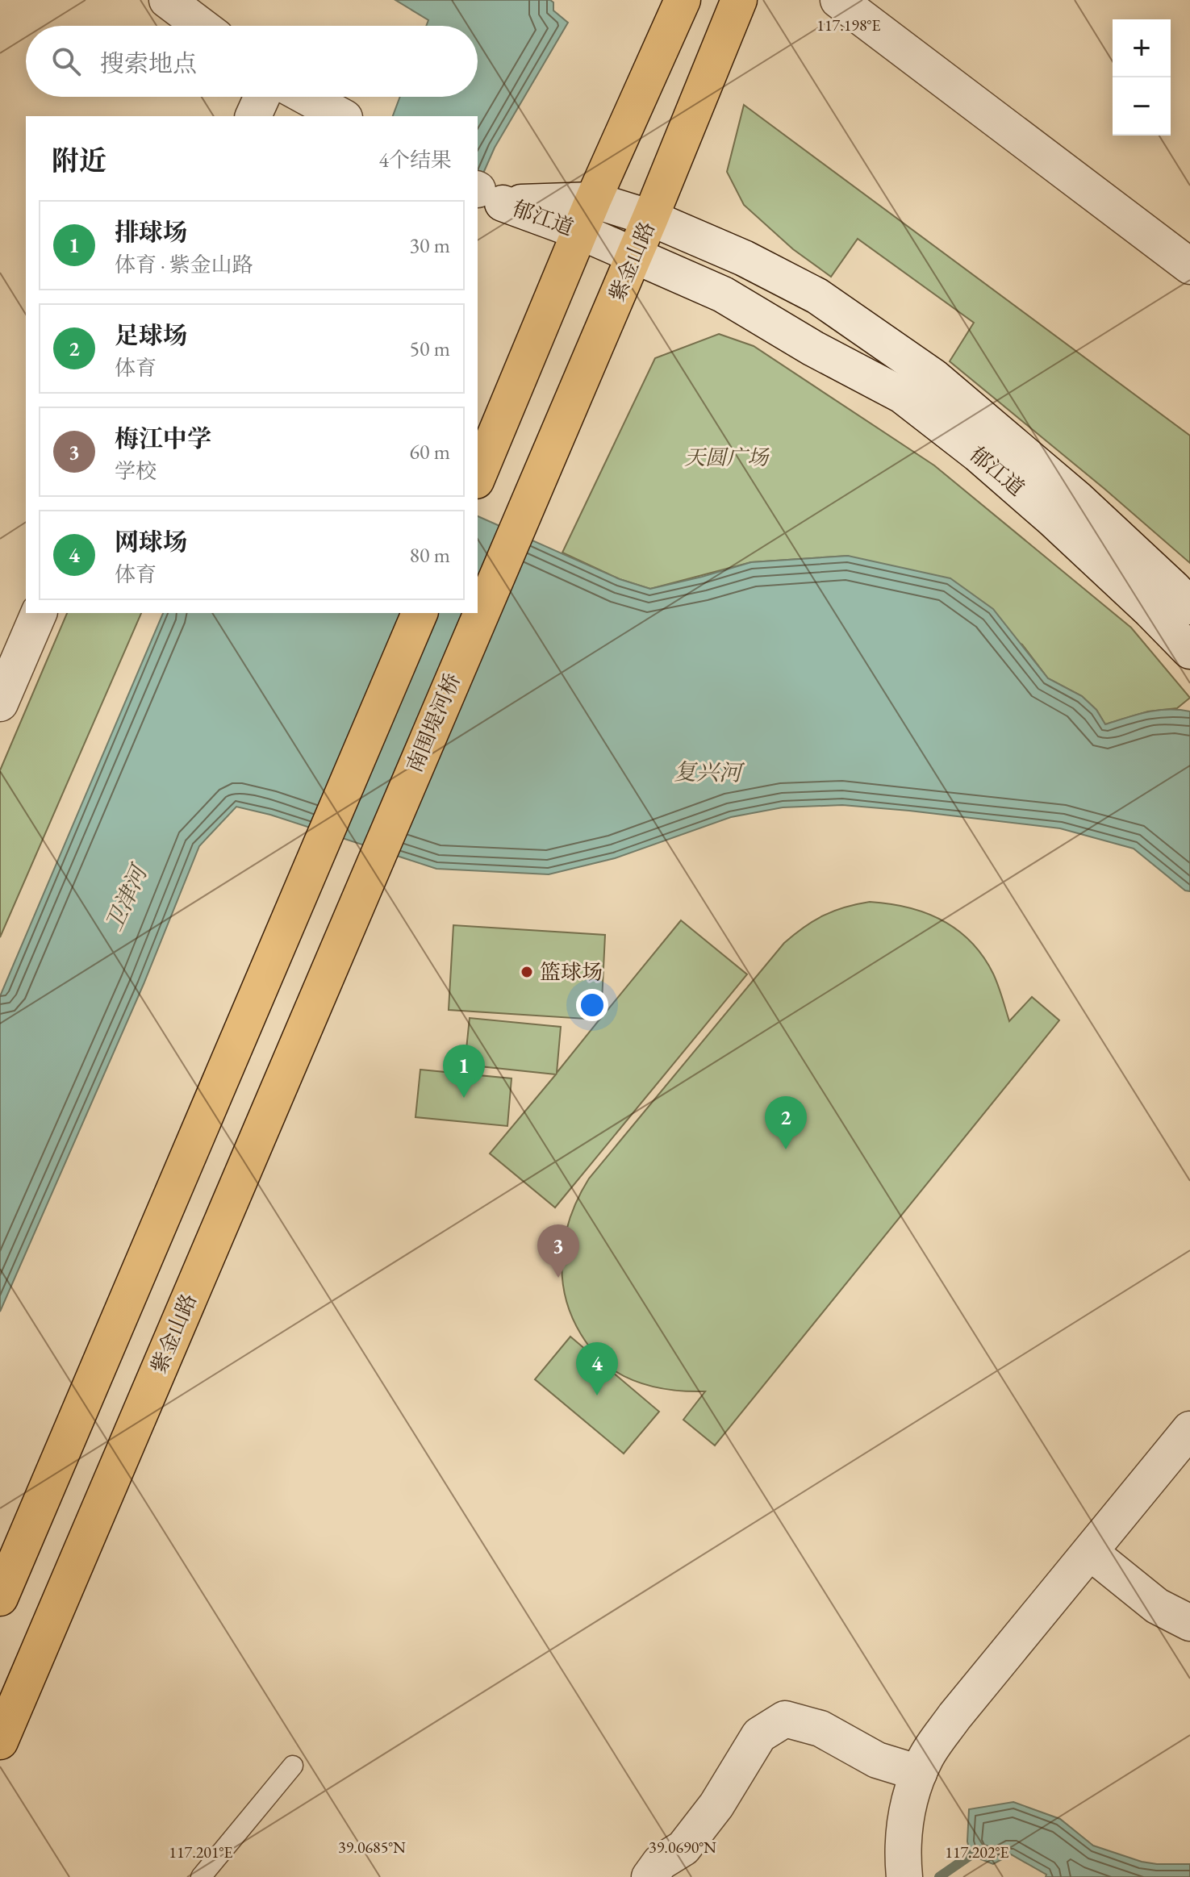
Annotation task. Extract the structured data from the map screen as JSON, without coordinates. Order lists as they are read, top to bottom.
{
  "streets": {
    "main road": ["紫金山路", "南围堤河桥"],
    "street": ["郁江道"]
  },
  "crossings": [
    ["郁江道", "紫金山路"],
    ["紫金山路", "南围堤河桥"]
  ],
  "water": ["复兴河", "卫津河"],
  "parks": ["天圆广场"],
  "places": ["篮球场"],
  "page": {
    "map_buttons": ["+", "−"],
    "search": "搜索地点",
    "heading": ["附近", "4个结果"],
    "list": [
      {
        "mark": "1",
        "name": "排球场",
        "note": "体育 · 紫金山路",
        "value": "30 m"
      },
      {
        "mark": "2",
        "name": "足球场",
        "note": "体育",
        "value": "50 m"
      },
      {
        "mark": "3",
        "name": "梅江中学",
        "note": "学校",
        "value": "60 m"
      },
      {
        "mark": "4",
        "name": "网球场",
        "note": "体育",
        "value": "80 m"
      }
    ],
    "pins": [
      "1",
      "2",
      "3",
      "4"
    ]
  },
  "coordinates": [
    "117.198°E",
    "39.0685°N",
    "39.0690°N",
    "117.201°E",
    "117.202°E"
  ]
}
